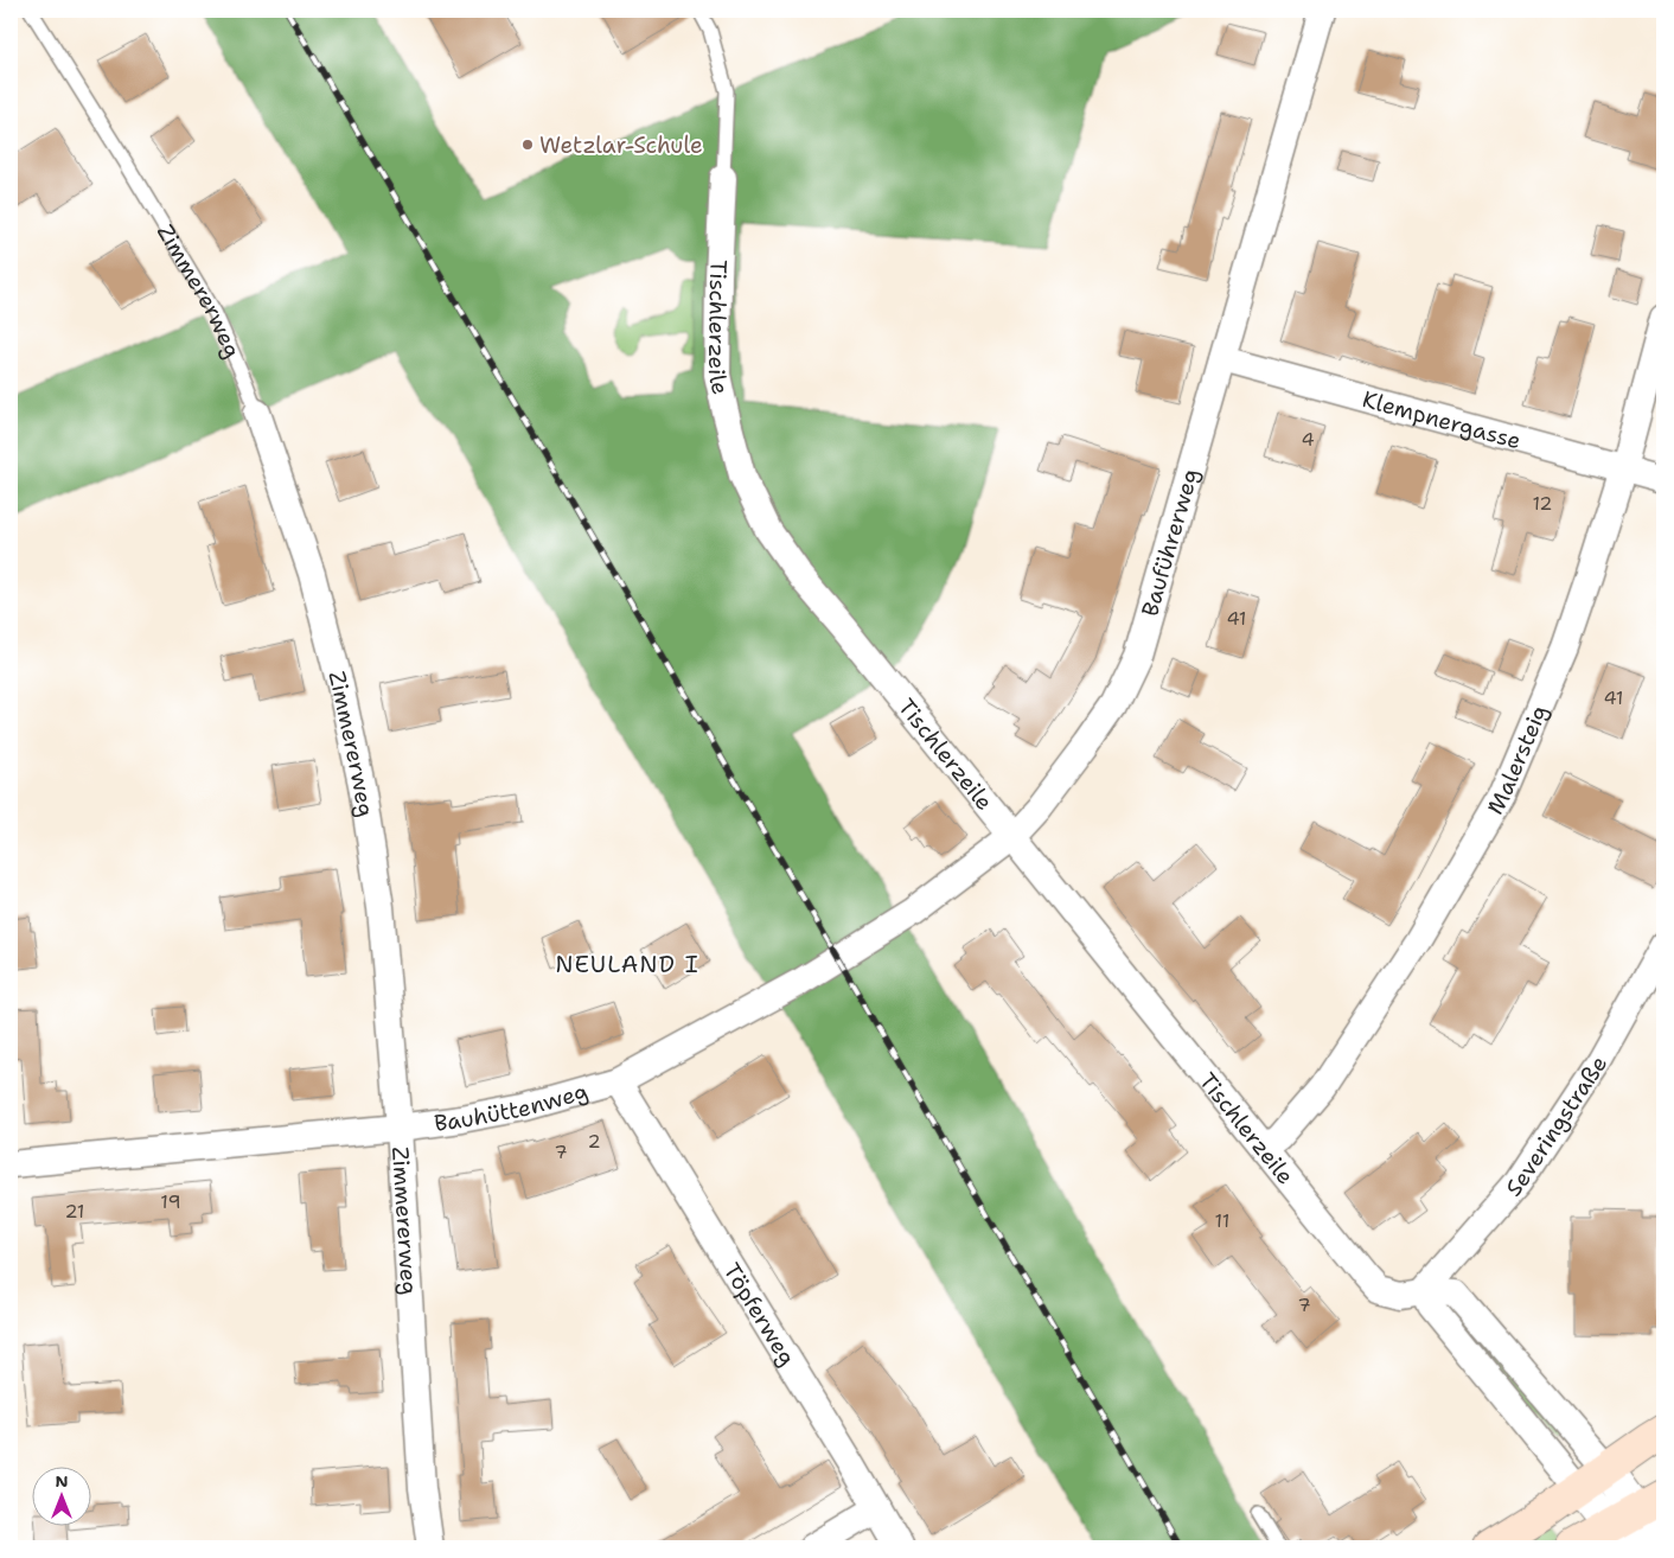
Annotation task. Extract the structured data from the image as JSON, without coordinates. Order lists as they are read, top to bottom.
{
  "streets": {
    "street": [
      "Zimmererweg",
      "Tischlerzeile",
      "Klempnergasse",
      "Bauführerweg",
      "Malersteig",
      "Bauhüttenweg",
      "Severingstraße",
      "Töpferweg"
    ]
  },
  "crossings": [
    ["Zimmererweg", "Bauhüttenweg"],
    ["Tischlerzeile", "Bauführerweg"],
    ["Tischlerzeile", "Malersteig"],
    ["Tischlerzeile", "Severingstraße"],
    ["Klempnergasse", "Bauführerweg"],
    ["Klempnergasse", "Malersteig"],
    ["Bauführerweg", "Bauhüttenweg"],
    ["Bauhüttenweg", "Töpferweg"]
  ],
  "districts": ["NEULAND I"],
  "places": ["Wetzlar-Schule"],
  "house_numbers": [
    "4",
    "12",
    "41",
    "41",
    "2",
    "7",
    "19",
    "21",
    "11",
    "7"
  ],
  "north": "top"
}
